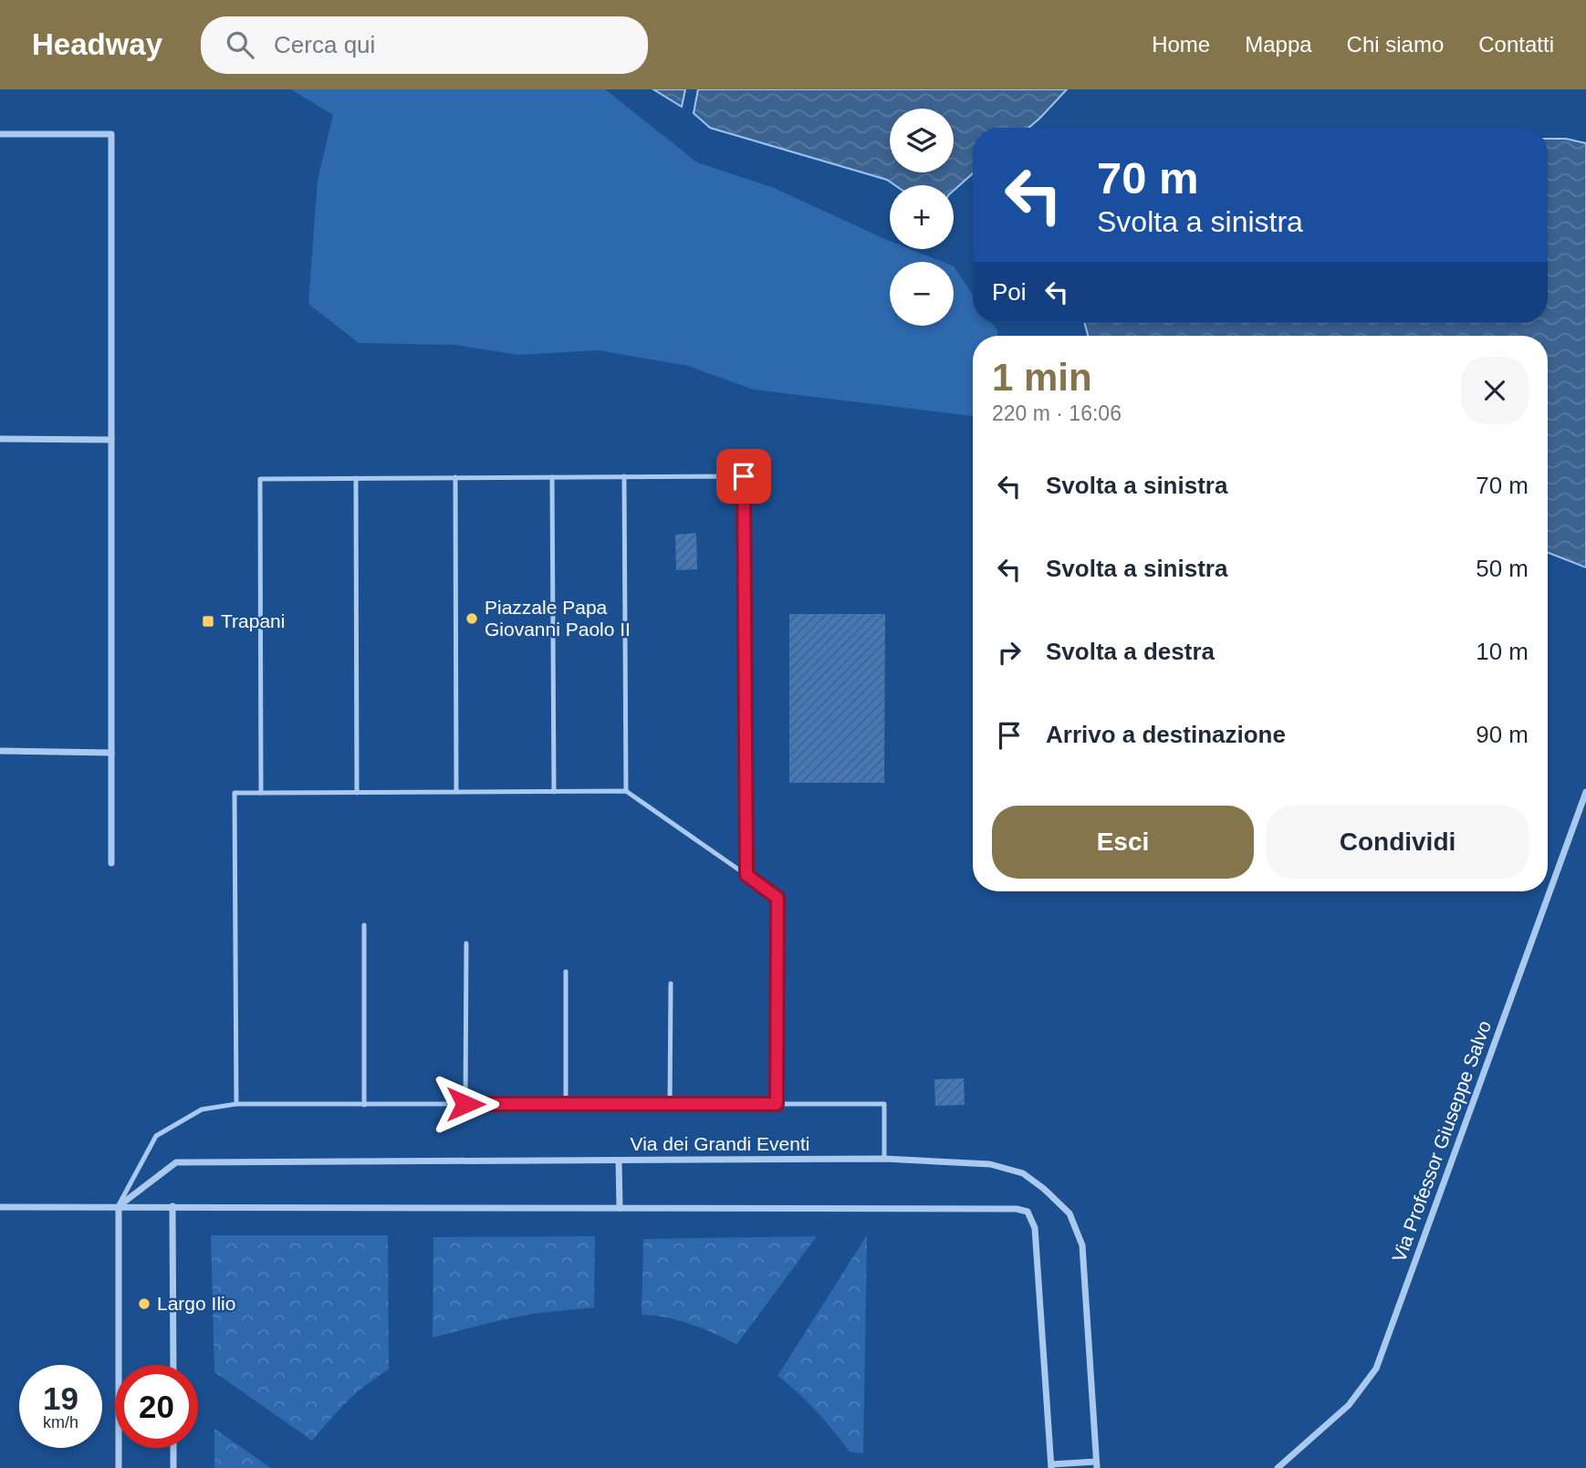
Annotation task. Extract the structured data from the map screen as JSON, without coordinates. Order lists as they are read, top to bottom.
{
  "streets": {
    "street": ["Via Professor Giuseppe Salvo", "Via dei Grandi Eventi"]
  },
  "places": {
    "other": ["Piazzale Papa Giovanni Paolo II", "Largo Ilio"],
    "transit": ["Trapani"]
  },
  "page": {
    "header": "Headway",
    "search": "Cerca qui",
    "nav": [
      "Home",
      "Mappa",
      "Chi siamo",
      "Contatti"
    ],
    "map_buttons": ["+", "−"],
    "turn": ["70 m", "Svolta a sinistra"],
    "then": "Poi",
    "heading": ["1 min", "220 m · 16:06"],
    "list": [
      {
        "name": "Svolta a sinistra",
        "value": "70 m"
      },
      {
        "name": "Svolta a sinistra",
        "value": "50 m"
      },
      {
        "name": "Svolta a destra",
        "value": "10 m"
      },
      {
        "name": "Arrivo a destinazione",
        "value": "90 m"
      }
    ],
    "buttons": ["Esci", "Condividi"],
    "speed": "19 km/h",
    "limit": "20"
  }
}
